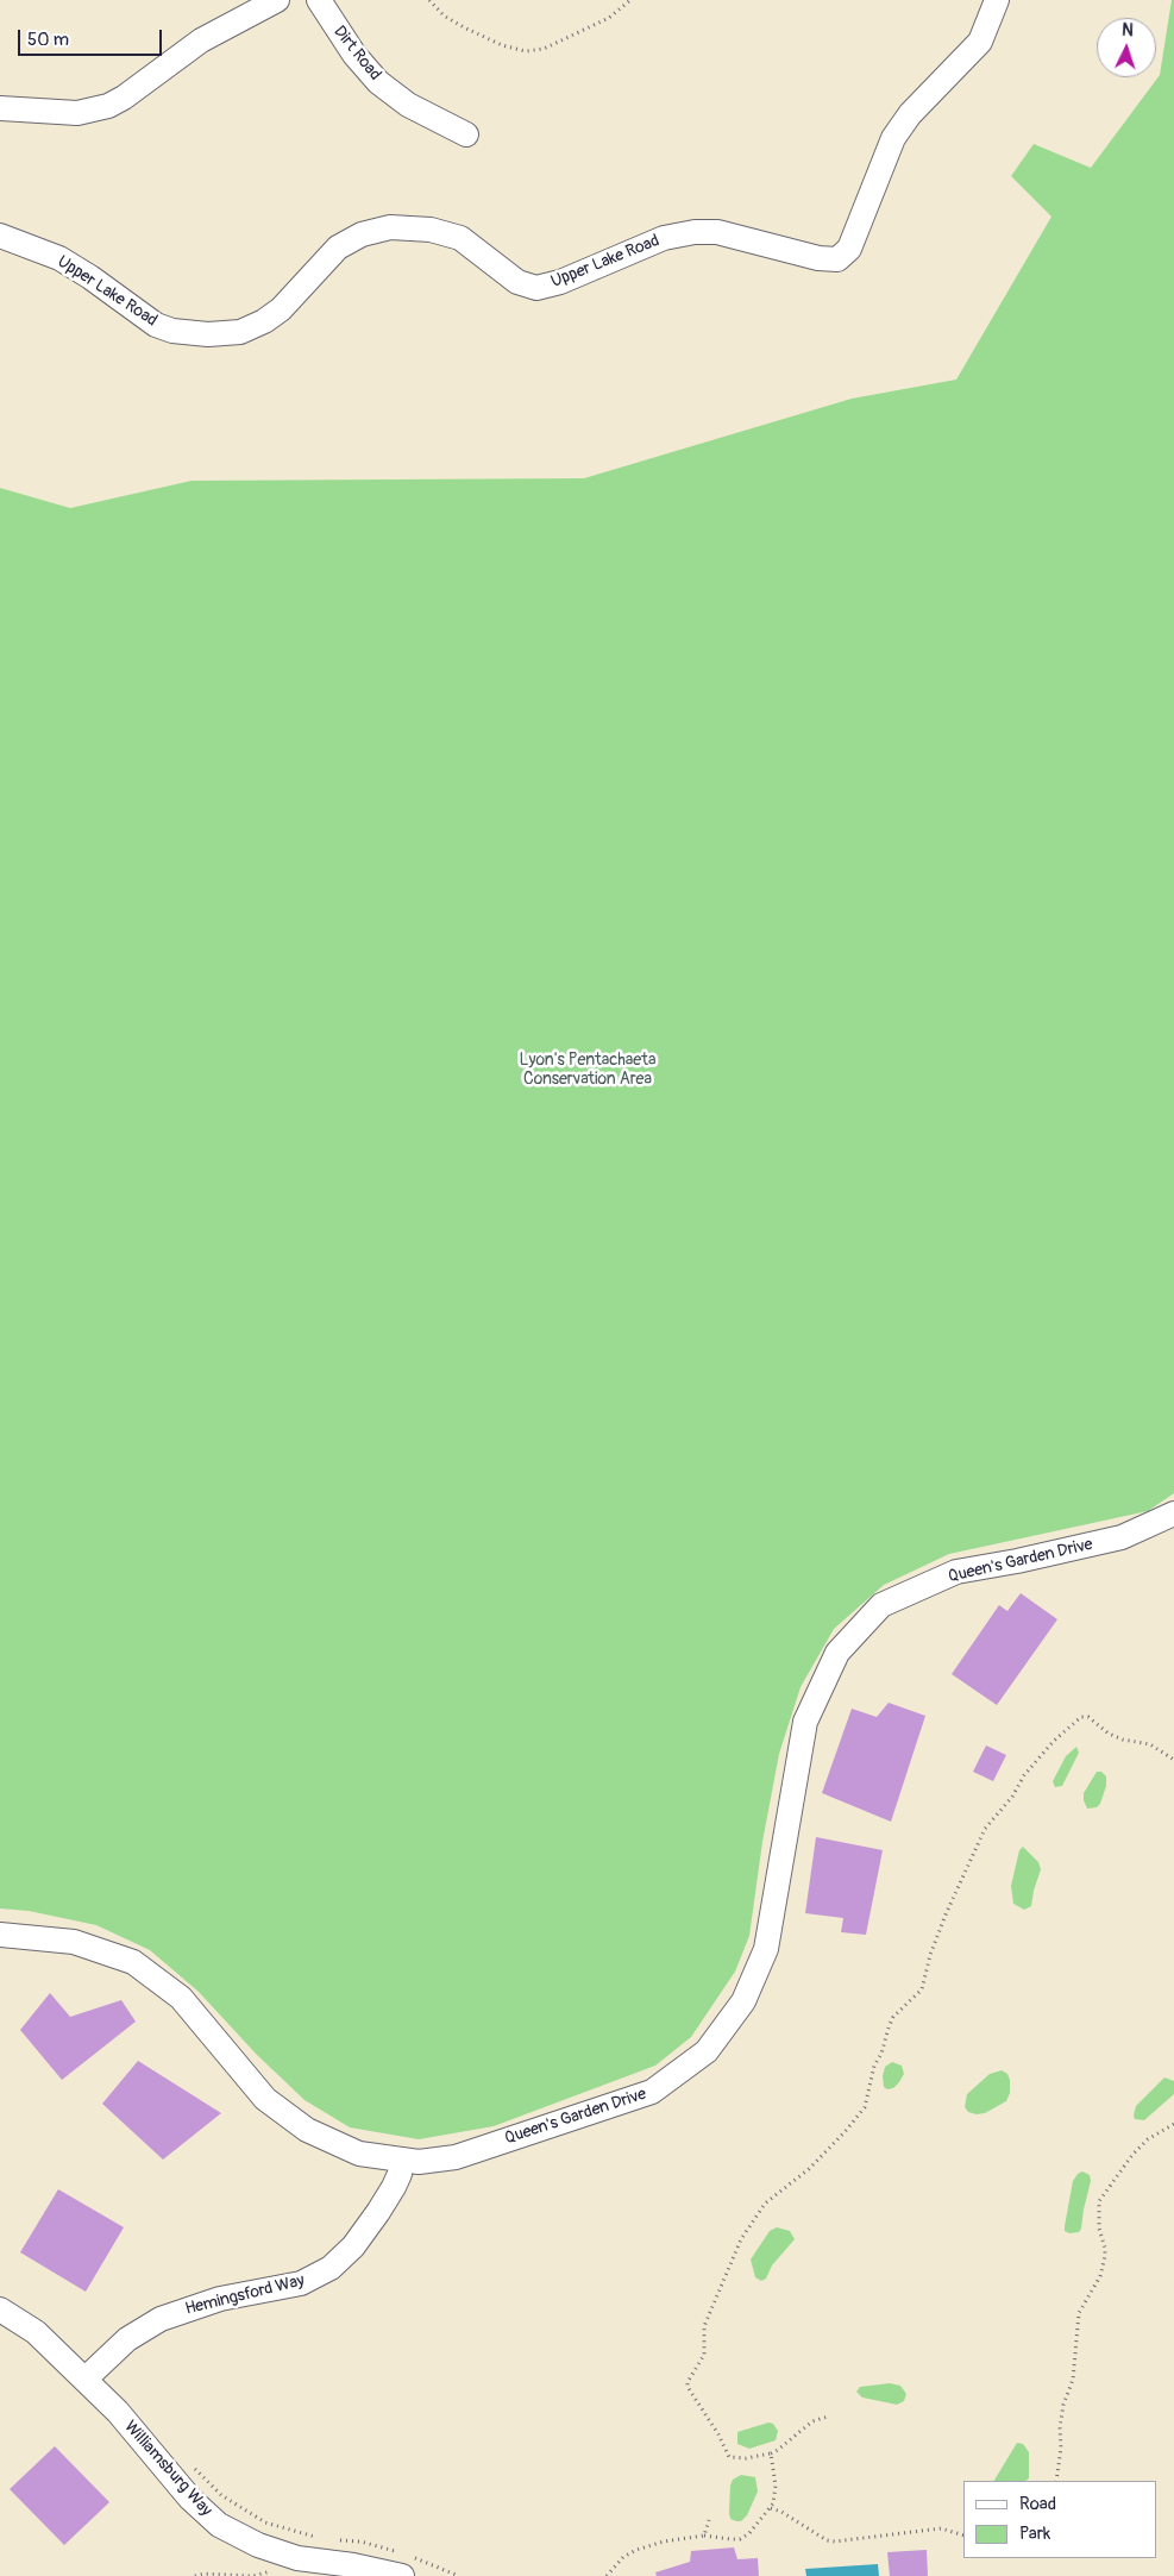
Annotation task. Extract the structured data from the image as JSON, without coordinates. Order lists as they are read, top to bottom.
{
  "streets": {
    "street": [
      "Dirt Road",
      "Upper Lake Road",
      "Queen's Garden Drive",
      "Hemingsford Way",
      "Williamsburg Way"
    ]
  },
  "crossings": [
    ["Queen's Garden Drive", "Hemingsford Way"],
    ["Hemingsford Way", "Williamsburg Way"]
  ],
  "parks": ["Lyon's Pentachaeta Conservation Area"],
  "legend": ["Road", "Park"],
  "scale_bar": "50 m",
  "north": "top"
}
